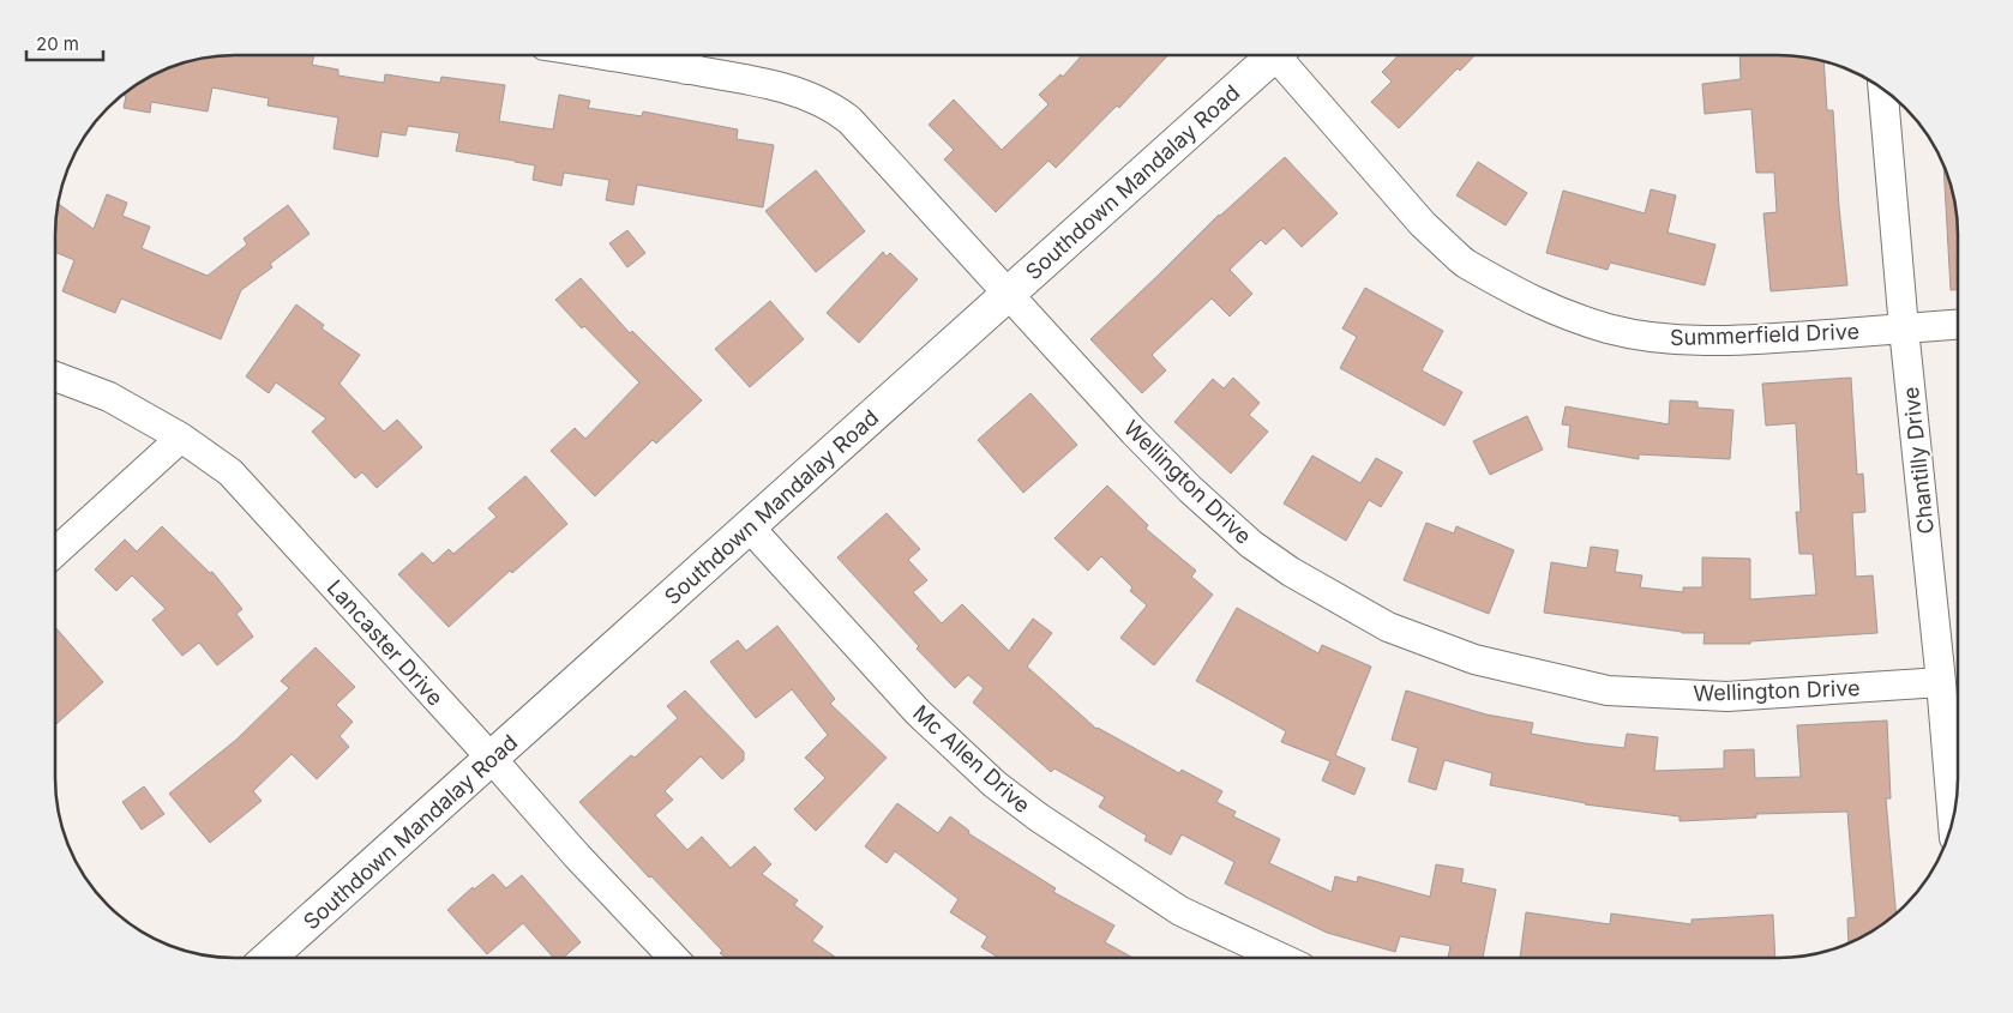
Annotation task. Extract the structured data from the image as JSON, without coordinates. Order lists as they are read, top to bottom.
{
  "streets": {
    "street": [
      "Southdown Mandalay Road",
      "Summerfield Drive",
      "Chantilly Drive",
      "Wellington Drive",
      "Lancaster Drive",
      "Mc Allen Drive"
    ]
  },
  "crossings": [
    ["Southdown Mandalay Road", "Wellington Drive"],
    ["Southdown Mandalay Road", "Lancaster Drive"],
    ["Southdown Mandalay Road", "Mc Allen Drive"],
    ["Summerfield Drive", "Chantilly Drive"],
    ["Chantilly Drive", "Wellington Drive"]
  ],
  "scale_bar": "20 m"
}
